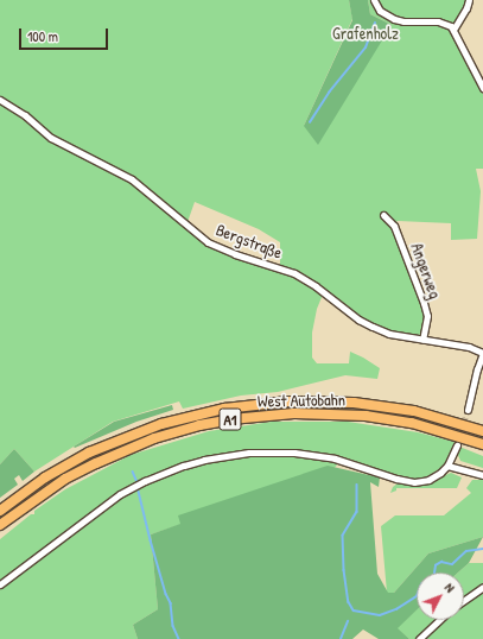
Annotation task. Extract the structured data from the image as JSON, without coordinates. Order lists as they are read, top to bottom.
{
  "streets": {
    "highway": ["West Autobahn", "A1"],
    "street": ["Bergstraße", "Angerweg"]
  },
  "crossings": [
    ["Bergstraße", "Angerweg"]
  ],
  "parks": ["Grafenholz"],
  "scale_bar": "100 m",
  "north": "top right"
}
